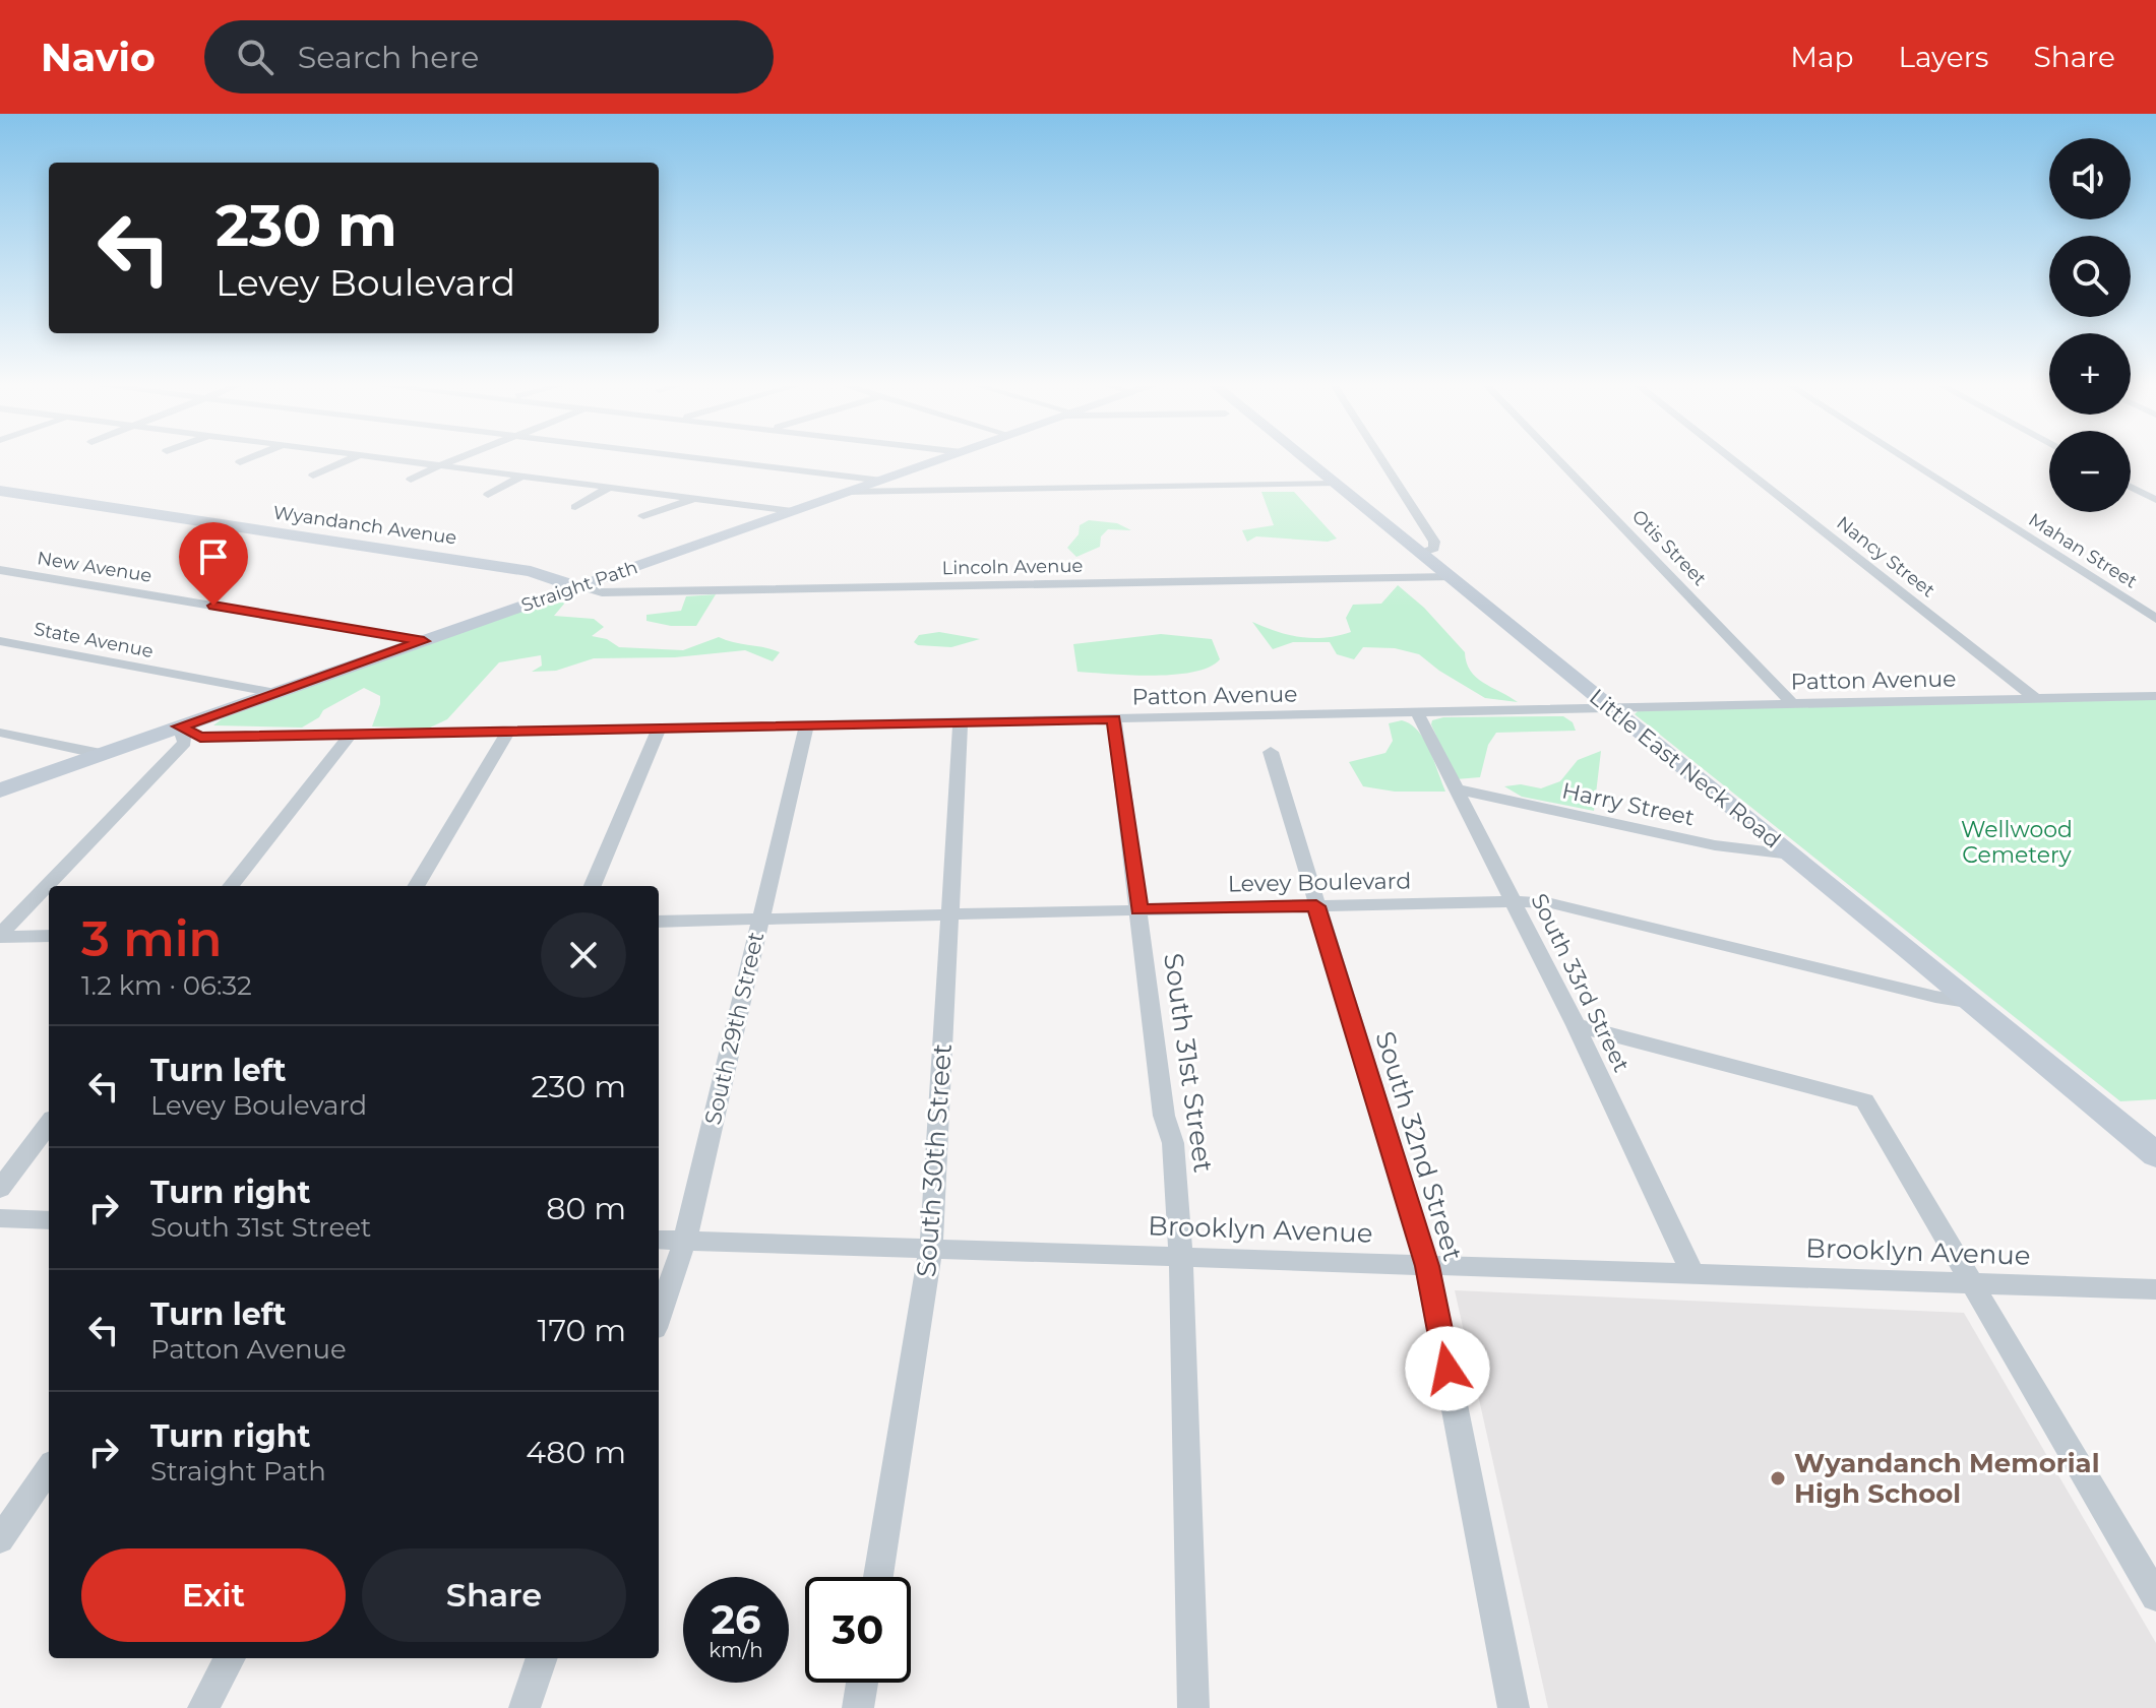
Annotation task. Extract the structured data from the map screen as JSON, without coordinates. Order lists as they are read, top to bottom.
{
  "streets": {
    "main road": ["Wyandanch Avenue", "Straight Path", "Little East Neck Road"],
    "street": [
      "Otis Street",
      "Mahan Street",
      "Nancy Street",
      "New Avenue",
      "Lincoln Avenue",
      "State Avenue",
      "Patton Avenue",
      "Harry Street",
      "Levey Boulevard",
      "South 33rd Street",
      "South 29th Street",
      "South 31st Street",
      "South 32nd Street",
      "South 30th Street",
      "Brooklyn Avenue"
    ]
  },
  "crossings": [
    ["Wyandanch Avenue", "Lincoln Avenue"],
    ["Wyandanch Avenue", "Straight Path"],
    ["Otis Street", "Patton Avenue"],
    ["Nancy Street", "Patton Avenue"],
    ["New Avenue", "Straight Path"],
    ["Lincoln Avenue", "Straight Path"],
    ["Lincoln Avenue", "Little East Neck Road"],
    ["Straight Path", "State Avenue"],
    ["Straight Path", "Patton Avenue"],
    ["Patton Avenue", "Little East Neck Road"],
    ["Patton Avenue", "South 33rd Street"],
    ["Patton Avenue", "South 29th Street"],
    ["Patton Avenue", "South 31st Street"],
    ["Patton Avenue", "South 30th Street"],
    ["Little East Neck Road", "Harry Street"],
    ["Little East Neck Road", "Levey Boulevard"],
    ["Harry Street", "South 33rd Street"],
    ["Levey Boulevard", "South 33rd Street"],
    ["Levey Boulevard", "South 29th Street"],
    ["Levey Boulevard", "South 31st Street"],
    ["Levey Boulevard", "South 32nd Street"],
    ["Levey Boulevard", "South 30th Street"],
    ["South 33rd Street", "Brooklyn Avenue"],
    ["South 29th Street", "Brooklyn Avenue"],
    ["South 31st Street", "Brooklyn Avenue"],
    ["South 32nd Street", "Brooklyn Avenue"],
    ["South 30th Street", "Brooklyn Avenue"]
  ],
  "parks": ["Wellwood Cemetery"],
  "places": ["Wyandanch Memorial High School"],
  "page": {
    "header": "Navio",
    "search": "Search here",
    "nav": ["Map", "Layers", "Share"],
    "map_buttons": ["+", "−"],
    "turn": ["230 m", "Levey Boulevard"],
    "heading": ["3 min", "1.2 km · 06:32"],
    "list": [
      {
        "name": "Turn left",
        "note": "Levey Boulevard",
        "value": "230 m"
      },
      {
        "name": "Turn right",
        "note": "South 31st Street",
        "value": "80 m"
      },
      {
        "name": "Turn left",
        "note": "Patton Avenue",
        "value": "170 m"
      },
      {
        "name": "Turn right",
        "note": "Straight Path",
        "value": "480 m"
      }
    ],
    "buttons": ["Exit", "Share"],
    "speed": "26 km/h",
    "limit": "30"
  }
}
